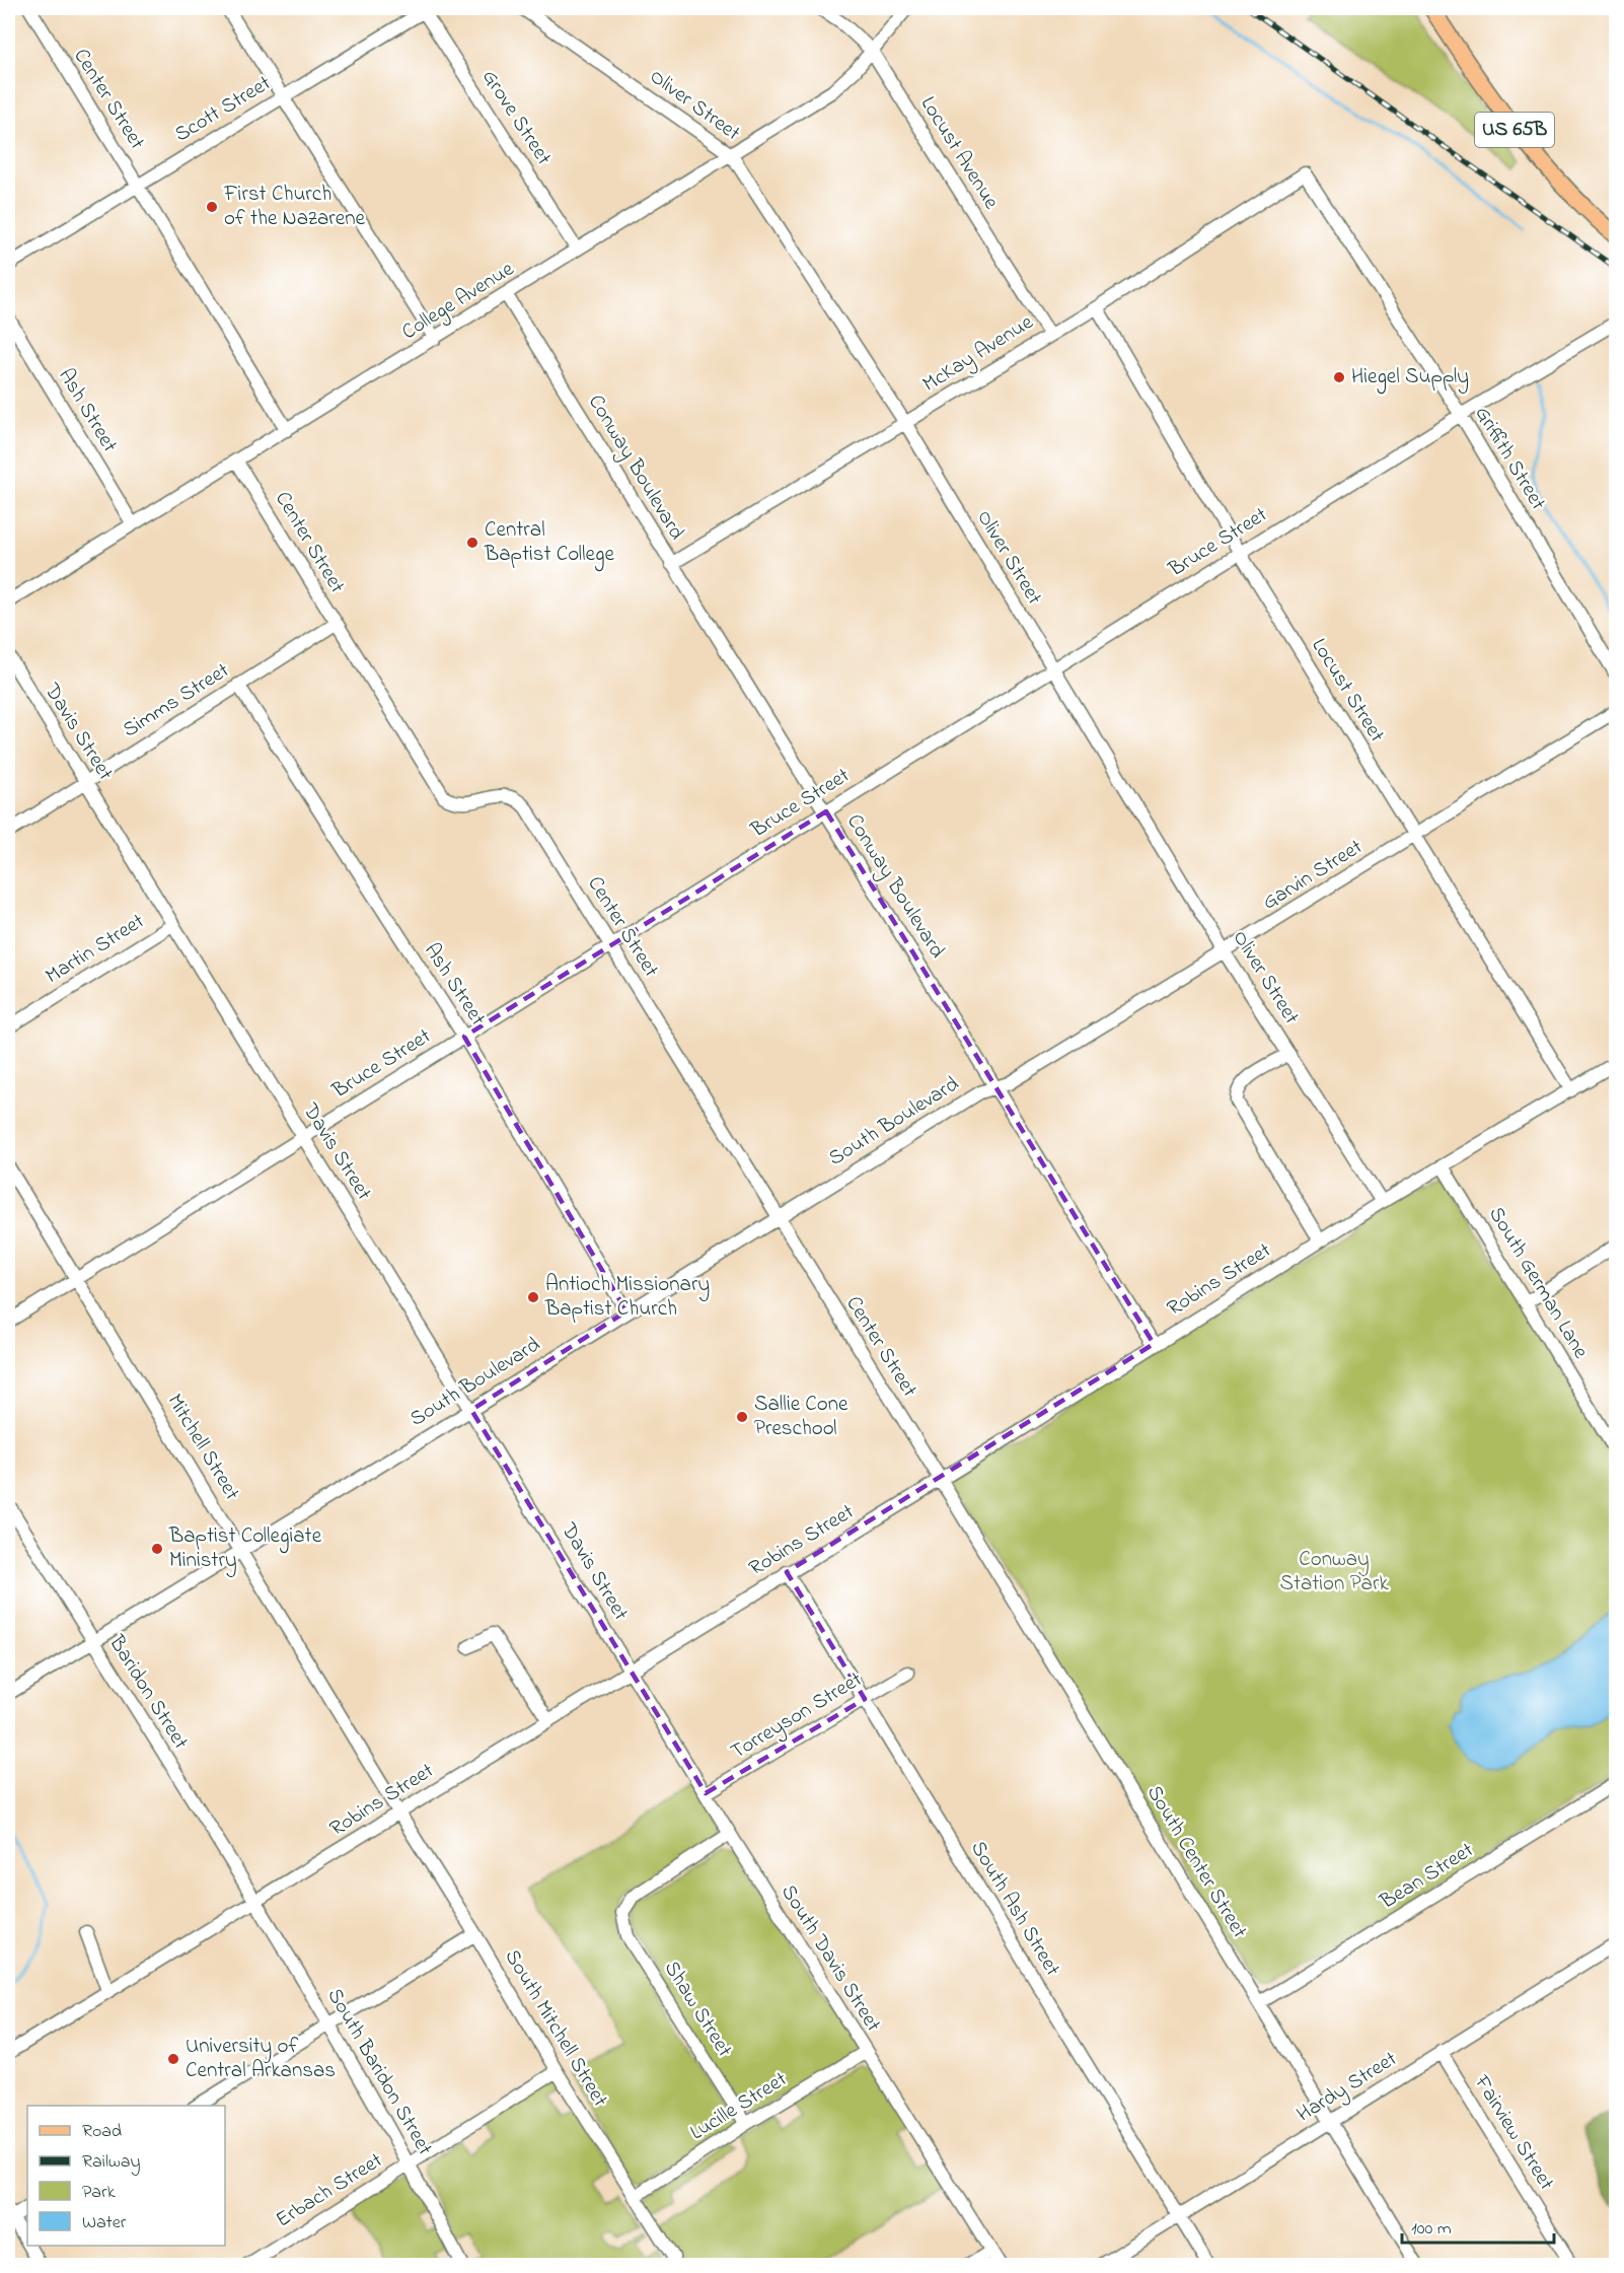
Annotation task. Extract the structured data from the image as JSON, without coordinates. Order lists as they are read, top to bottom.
{
  "streets": {
    "main road": ["US 65B"],
    "street": [
      "Center Street",
      "Oliver Street",
      "Scott Street",
      "Grove Street",
      "Locust Avenue",
      "College Avenue",
      "McKay Avenue",
      "Ash Street",
      "Griffith Street",
      "Conway Boulevard",
      "Bruce Street",
      "Locust Street",
      "Simms Street",
      "Davis Street",
      "Garvin Street",
      "Martin Street",
      "South Boulevard",
      "Robins Street",
      "South German Lane",
      "Mitchell Street",
      "Baridon Street",
      "Torreyson Street",
      "South Center Street",
      "Bean Street",
      "South Ash Street",
      "South Davis Street",
      "Shaw Street",
      "South Mitchell Street",
      "South Baridon Street",
      "Hardy Street",
      "Lucille Street",
      "Fairview Street",
      "Erbach Street"
    ]
  },
  "crossings": [
    ["Center Street", "Scott Street"],
    ["Center Street", "College Avenue"],
    ["Center Street", "Bruce Street"],
    ["Center Street", "Simms Street"],
    ["Center Street", "South Boulevard"],
    ["Center Street", "Robins Street"],
    ["Center Street", "South Center Street"],
    ["Oliver Street", "College Avenue"],
    ["Oliver Street", "McKay Avenue"],
    ["Oliver Street", "Bruce Street"],
    ["Oliver Street", "Garvin Street"],
    ["Oliver Street", "Robins Street"],
    ["Scott Street", "Grove Street"],
    ["Grove Street", "College Avenue"],
    ["Locust Avenue", "College Avenue"],
    ["Locust Avenue", "McKay Avenue"],
    ["College Avenue", "Ash Street"],
    ["College Avenue", "Conway Boulevard"],
    ["McKay Avenue", "Griffith Street"],
    ["McKay Avenue", "Conway Boulevard"],
    ["McKay Avenue", "Locust Street"],
    ["Ash Street", "Bruce Street"],
    ["Ash Street", "Simms Street"],
    ["Ash Street", "South Boulevard"],
    ["Griffith Street", "Bruce Street"],
    ["Conway Boulevard", "Bruce Street"],
    ["Conway Boulevard", "Garvin Street"],
    ["Conway Boulevard", "South Boulevard"],
    ["Conway Boulevard", "Robins Street"],
    ["Bruce Street", "Locust Street"],
    ["Bruce Street", "Davis Street"],
    ["Bruce Street", "Mitchell Street"],
    ["Locust Street", "Garvin Street"],
    ["Locust Street", "Robins Street"],
    ["Simms Street", "Davis Street"],
    ["Davis Street", "Martin Street"],
    ["Davis Street", "South Boulevard"],
    ["Davis Street", "Robins Street"],
    ["Davis Street", "South Davis Street"],
    ["Garvin Street", "South Boulevard"],
    ["South Boulevard", "Mitchell Street"],
    ["South Boulevard", "Baridon Street"],
    ["Robins Street", "South German Lane"],
    ["Robins Street", "Mitchell Street"],
    ["Robins Street", "Baridon Street"],
    ["Robins Street", "South Center Street"],
    ["Robins Street", "South Ash Street"],
    ["Robins Street", "South Davis Street"],
    ["Robins Street", "South Mitchell Street"],
    ["Robins Street", "South Baridon Street"],
    ["Mitchell Street", "South Mitchell Street"],
    ["Baridon Street", "South Baridon Street"],
    ["Torreyson Street", "South Ash Street"],
    ["Torreyson Street", "South Davis Street"],
    ["South Center Street", "Bean Street"],
    ["South Center Street", "Hardy Street"],
    ["South Ash Street", "Hardy Street"],
    ["South Davis Street", "Shaw Street"],
    ["South Davis Street", "Lucille Street"],
    ["Shaw Street", "Lucille Street"],
    ["South Mitchell Street", "Lucille Street"],
    ["South Mitchell Street", "Erbach Street"],
    ["South Baridon Street", "Erbach Street"],
    ["Hardy Street", "Fairview Street"]
  ],
  "parks": ["Conway Station Park"],
  "places": [
    "First Church of the Nazarene",
    "Hiegel Supply",
    "Central Baptist College",
    "Antioch Missionary Baptist Church",
    "Sallie Cone Preschool",
    "Baptist Collegiate Ministry",
    "University of Central Arkansas"
  ],
  "legend": [
    "Road",
    "Railway",
    "Park",
    "Water"
  ],
  "scale_bar": "100 m"
}
